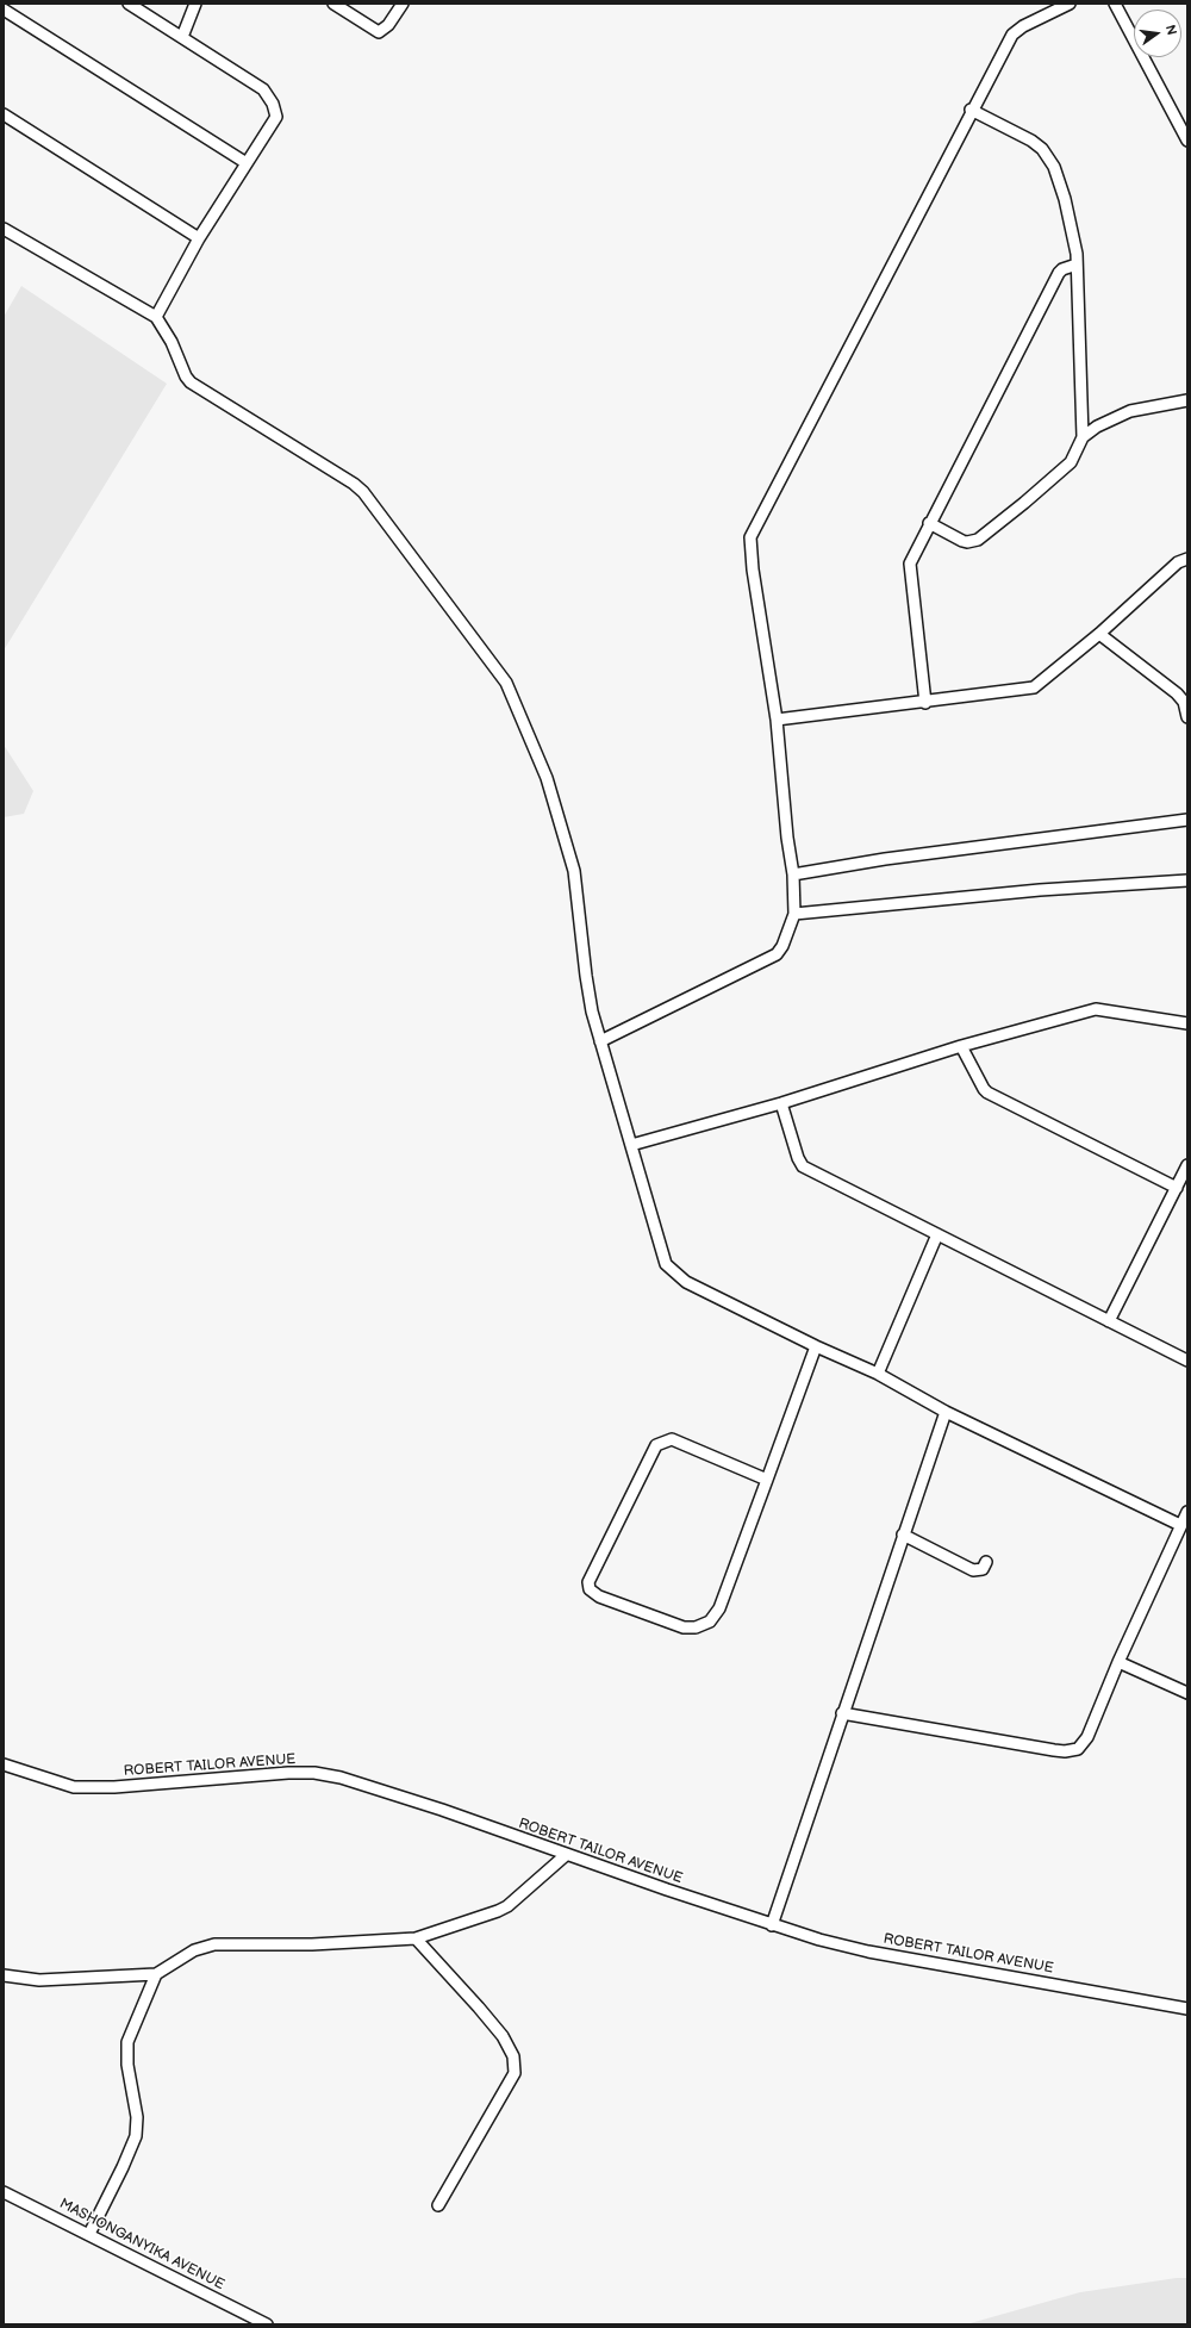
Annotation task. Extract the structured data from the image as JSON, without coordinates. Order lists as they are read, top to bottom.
{
  "streets": {
    "street": ["ROBERT TAILOR AVENUE", "MASHONGANYIKA AVENUE"]
  },
  "north": "right"
}
